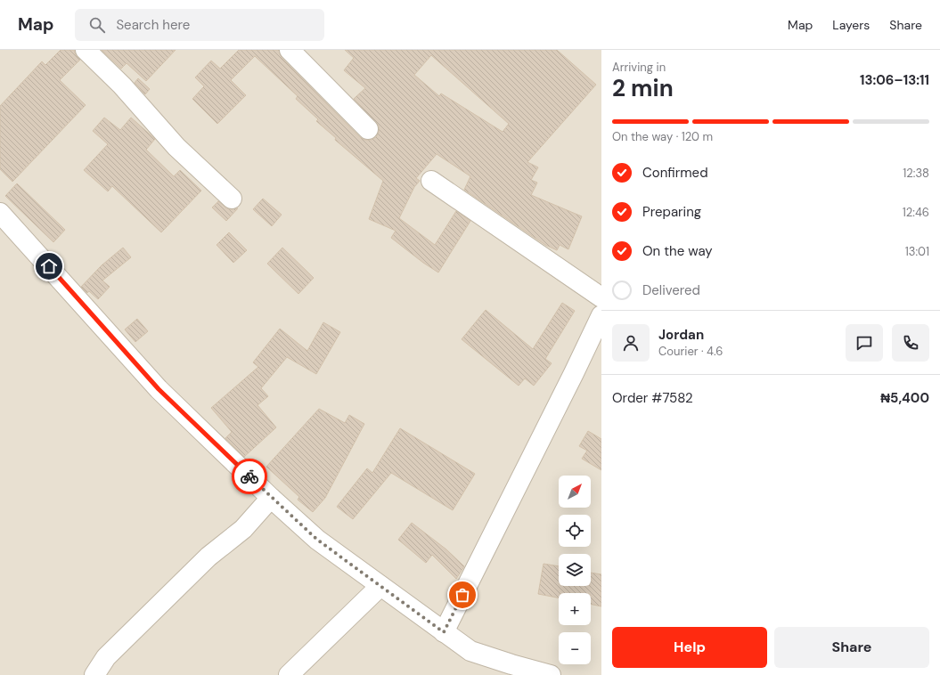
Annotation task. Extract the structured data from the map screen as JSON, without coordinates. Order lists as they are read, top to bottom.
{
  "north": "top right",
  "page": {
    "header": "Map",
    "search": "Search here",
    "nav": ["Map", "Layers", "Share"],
    "heading": ["2 min", "Arriving in", "13:06–13:11"],
    "panel": [
      "Jordan",
      "Courier · 4.6",
      "Order #7582",
      "₦5,400"
    ],
    "bar": "On the way · 120 m",
    "list": [
      ["Confirmed", "12:38"],
      ["Preparing", "12:46"],
      ["On the way", "13:01"],
      "Delivered"
    ],
    "map_buttons": ["+", "−"],
    "buttons": ["Help", "Share"]
  }
}
